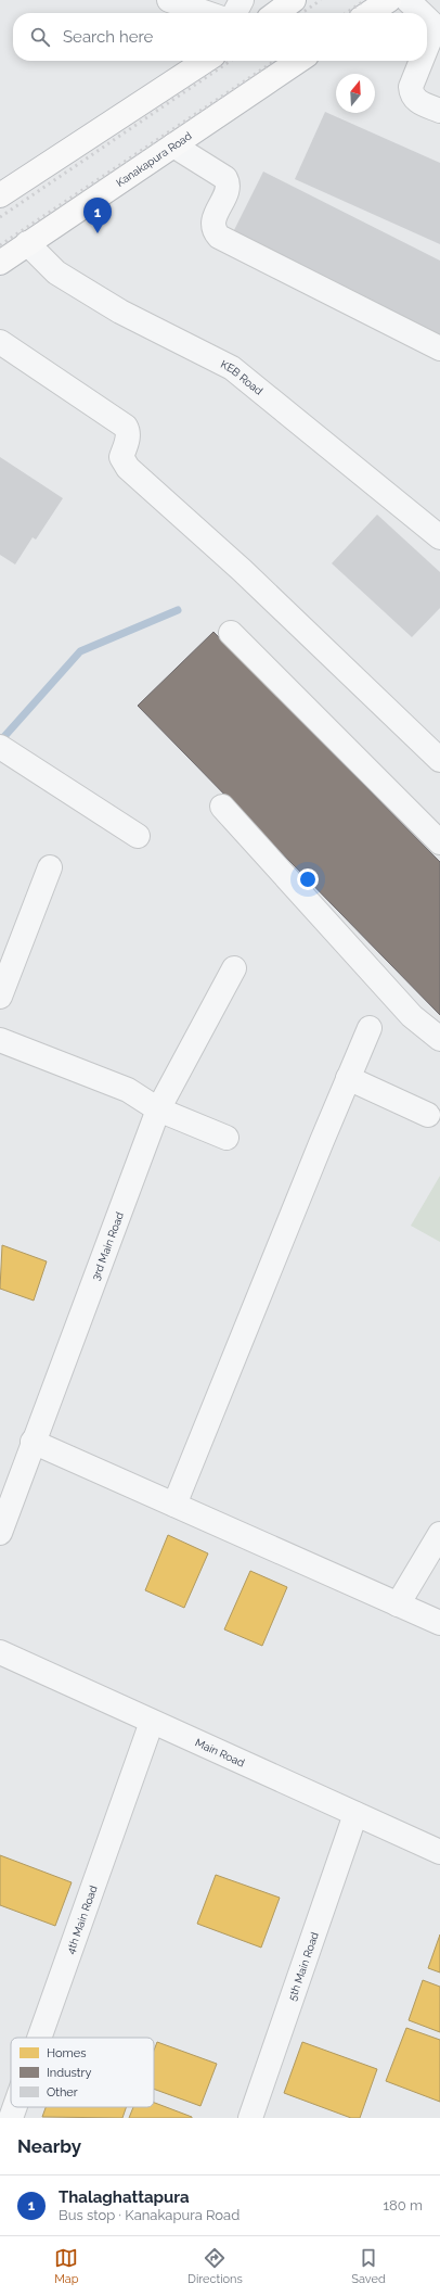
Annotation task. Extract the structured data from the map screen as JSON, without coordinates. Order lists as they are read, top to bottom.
{
  "streets": {
    "highway": ["Kanakapura Road"],
    "street": [
      "KEB Road",
      "3rd Main Road",
      "Main Road",
      "4th Main Road",
      "5th Main Road"
    ]
  },
  "crossings": [
    ["Kanakapura Road", "KEB Road"],
    ["Main Road", "4th Main Road"],
    ["Main Road", "5th Main Road"]
  ],
  "legend": ["Homes", "Industry", "Other"],
  "north": "top",
  "page": {
    "search": "Search here",
    "pins": "1",
    "heading": "Nearby",
    "list": [
      {
        "mark": "1",
        "name": "Thalaghattapura",
        "note": "Bus stop · Kanakapura Road",
        "value": "180 m"
      }
    ],
    "nav": ["Map", "Directions", "Saved"]
  }
}
